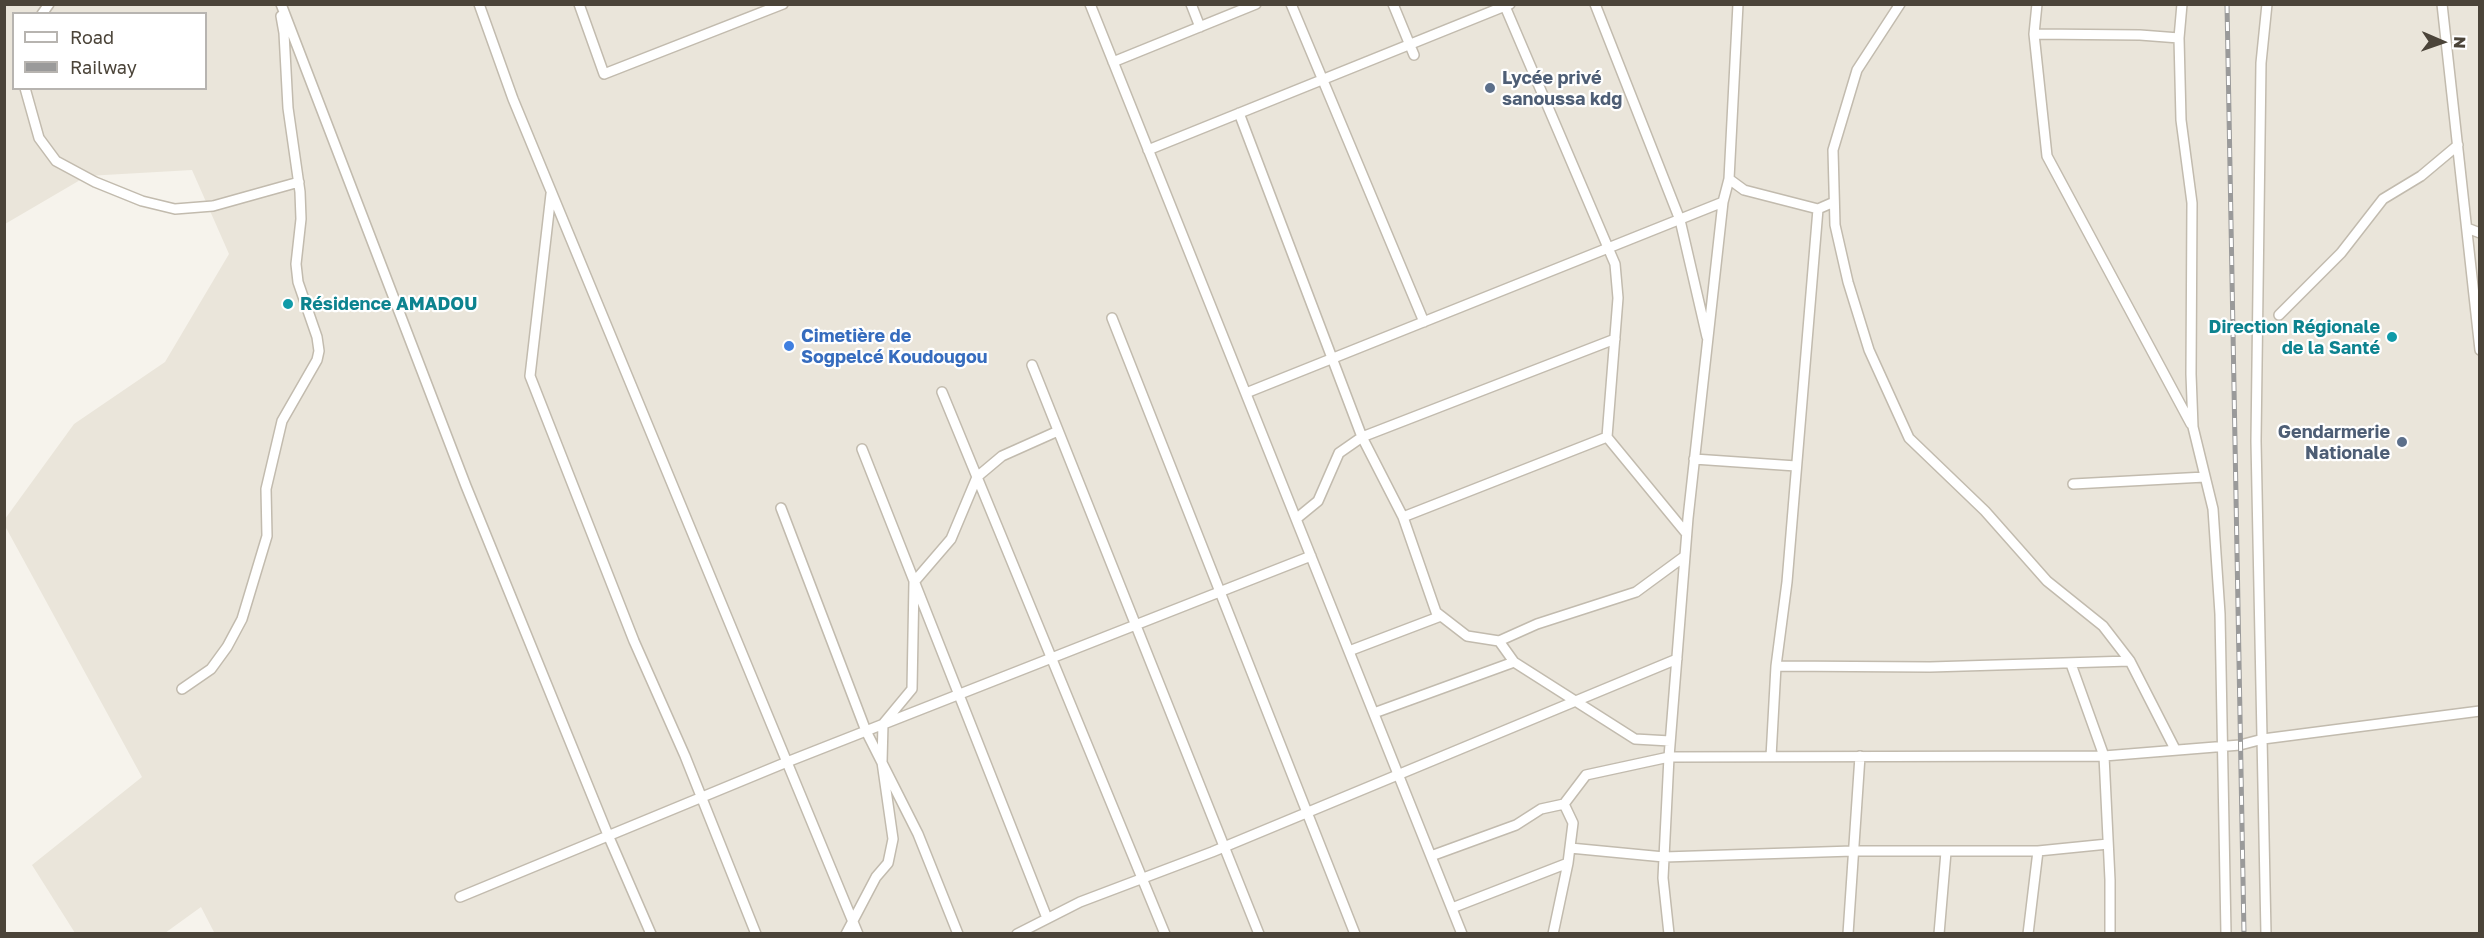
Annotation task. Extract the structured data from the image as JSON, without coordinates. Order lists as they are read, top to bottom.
{
  "places": [
    "Lycée privé sanoussa kdg",
    "Résidence AMADOU",
    "Direction Régionale de la Santé",
    "Cimetière de Sogpelcé Koudougou",
    "Gendarmerie Nationale"
  ],
  "legend": ["Road", "Railway"],
  "north": "right"
}
